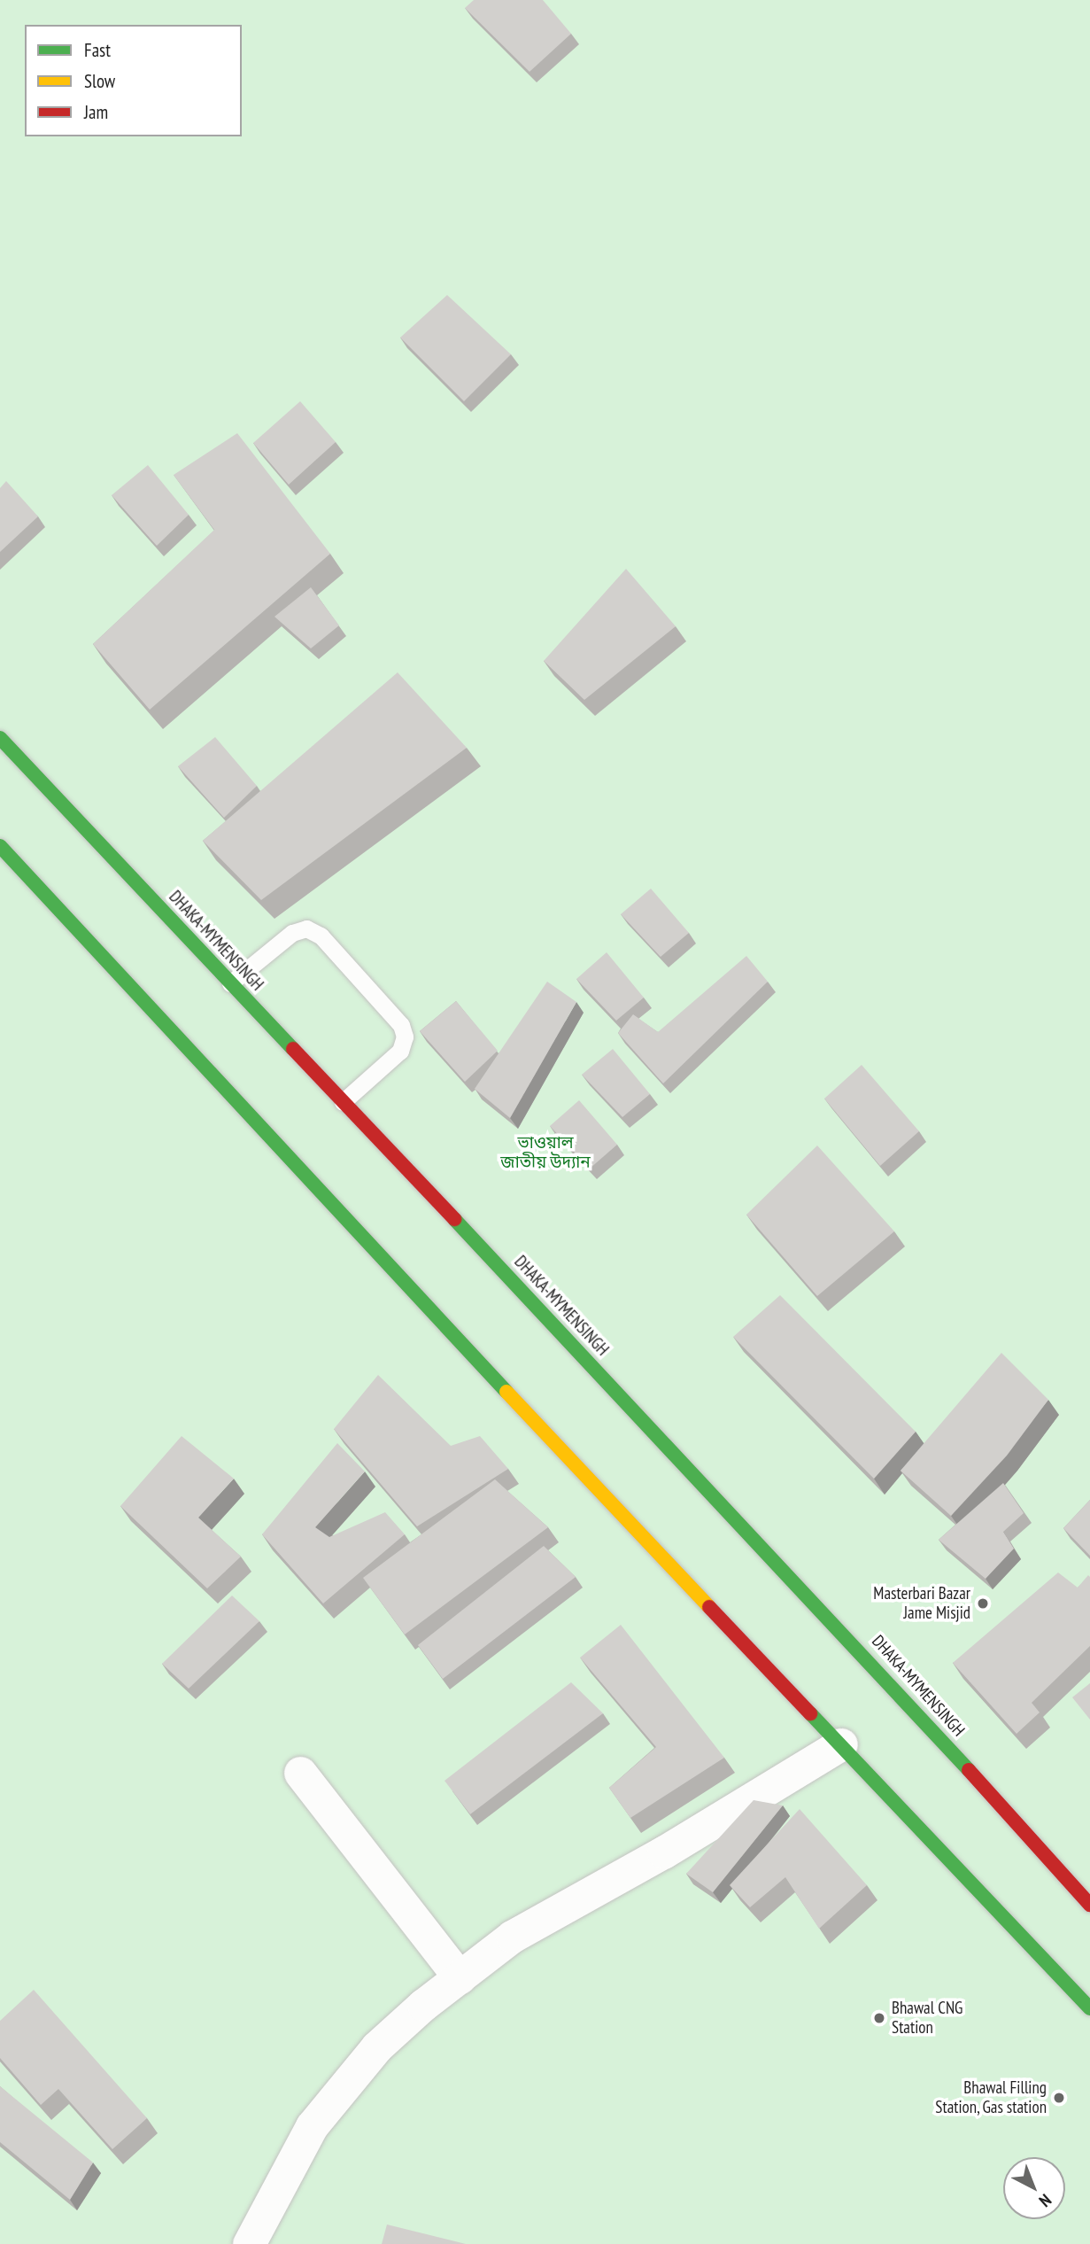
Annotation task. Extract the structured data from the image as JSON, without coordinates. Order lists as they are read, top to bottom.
{
  "streets": {
    "highway": ["DHAKA-MYMENSINGH"]
  },
  "parks": ["ভাওয়াল জাতীয় উদ্যান"],
  "places": ["Masterbari Bazar Jame Misjid", "Bhawal CNG Station", "Bhawal Filling Station, Gas station"],
  "legend": ["Fast", "Slow", "Jam"],
  "north": "bottom right"
}
